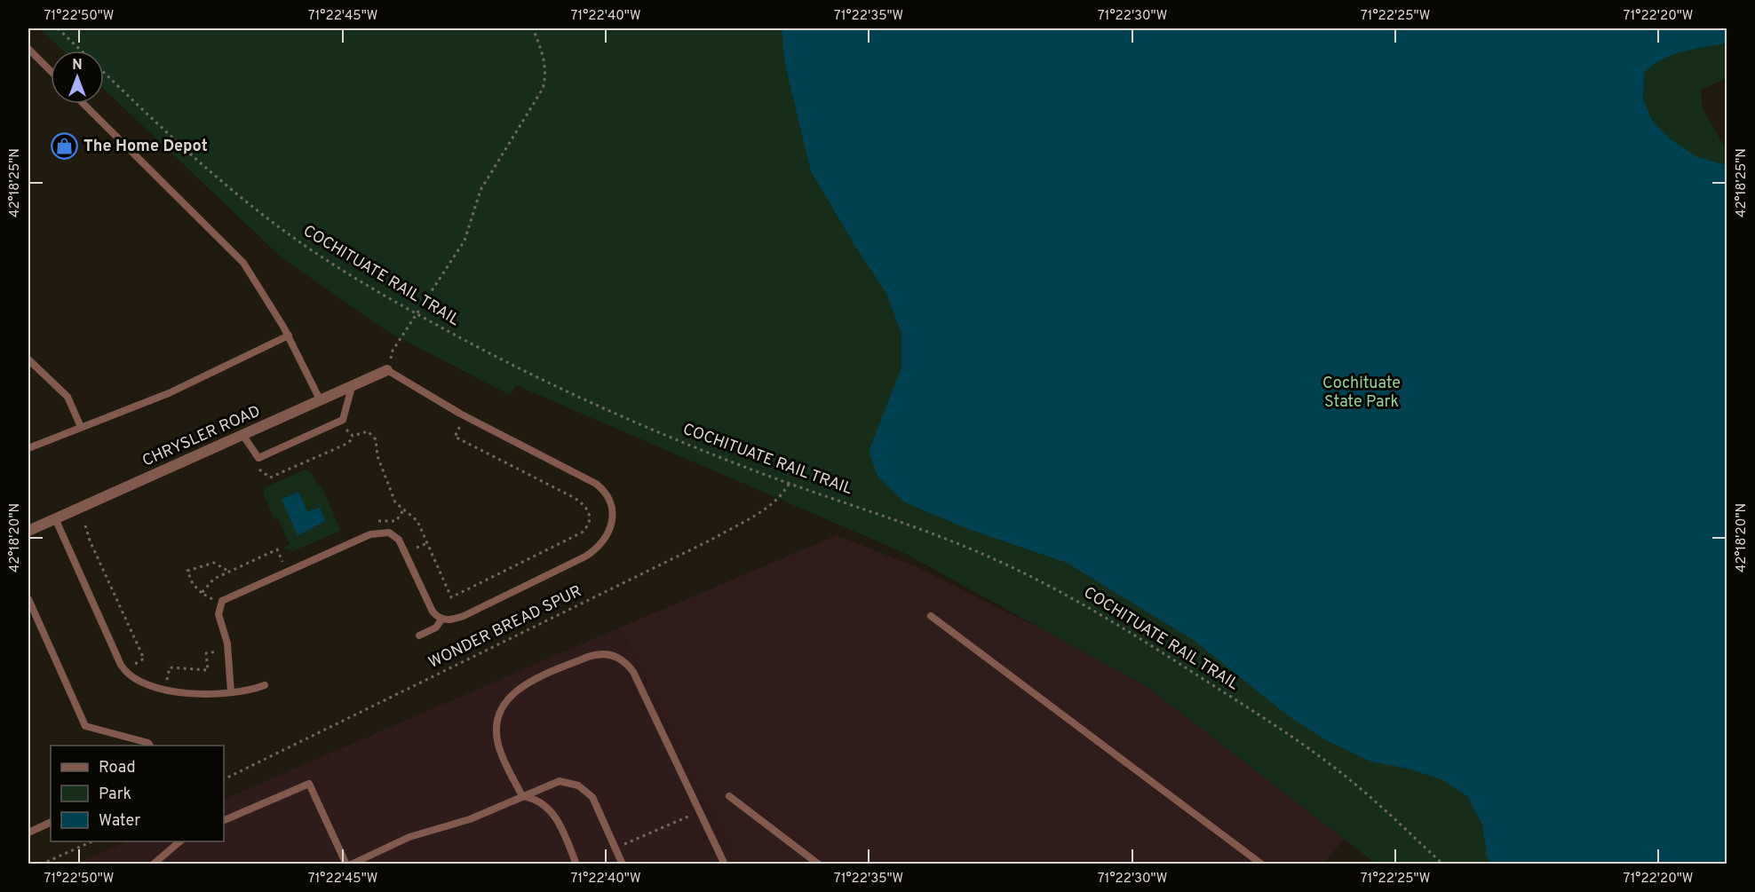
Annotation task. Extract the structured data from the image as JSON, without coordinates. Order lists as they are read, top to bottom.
{
  "streets": {
    "street": ["CHRYSLER ROAD"],
    "path": ["COCHITUATE RAIL TRAIL", "WONDER BREAD SPUR"]
  },
  "crossings": [
    ["COCHITUATE RAIL TRAIL", "WONDER BREAD SPUR"]
  ],
  "parks": ["Cochituate State Park"],
  "places": {
    "shop": ["The Home Depot"]
  },
  "legend": ["Road", "Park", "Water"],
  "north": "top",
  "coordinates": [
    "71°22'50\"W",
    "71°22'45\"W",
    "71°22'40\"W",
    "71°22'35\"W",
    "71°22'30\"W",
    "71°22'25\"W",
    "71°22'20\"W",
    "42°18'25\"N",
    "42°18'20\"N"
  ]
}
